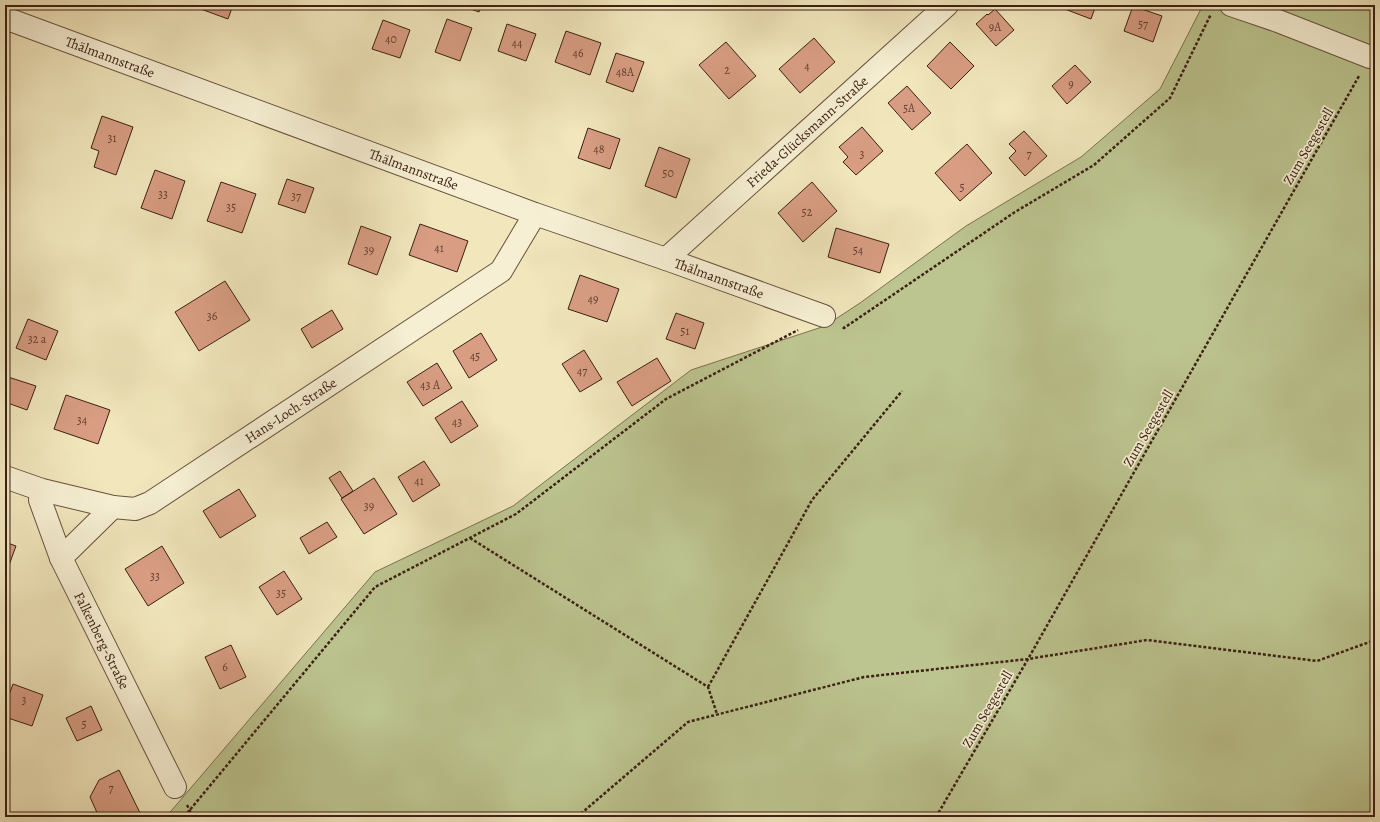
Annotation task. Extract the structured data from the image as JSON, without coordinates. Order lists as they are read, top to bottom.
{
  "streets": {
    "street": [
      "Thälmannstraße",
      "Frieda-Glücksmann-Straße",
      "Hans-Loch-Straße",
      "Falkenberg-Straße"
    ],
    "path": ["Zum Seegestell"]
  },
  "crossings": [
    ["Thälmannstraße", "Frieda-Glücksmann-Straße"],
    ["Thälmannstraße", "Hans-Loch-Straße"],
    ["Hans-Loch-Straße", "Falkenberg-Straße"]
  ],
  "house_numbers": [
    "57",
    "9A",
    "40",
    "44",
    "46",
    "4",
    "2",
    "48A",
    "9",
    "5A",
    "31",
    "48",
    "3",
    "7",
    "50",
    "5",
    "33",
    "37",
    "35",
    "52",
    "41",
    "39",
    "54",
    "49",
    "36",
    "51",
    "32 a",
    "45",
    "47",
    "43 A",
    "34",
    "43",
    "41",
    "39",
    "33",
    "35",
    "6",
    "3",
    "5",
    "7"
  ]
}
